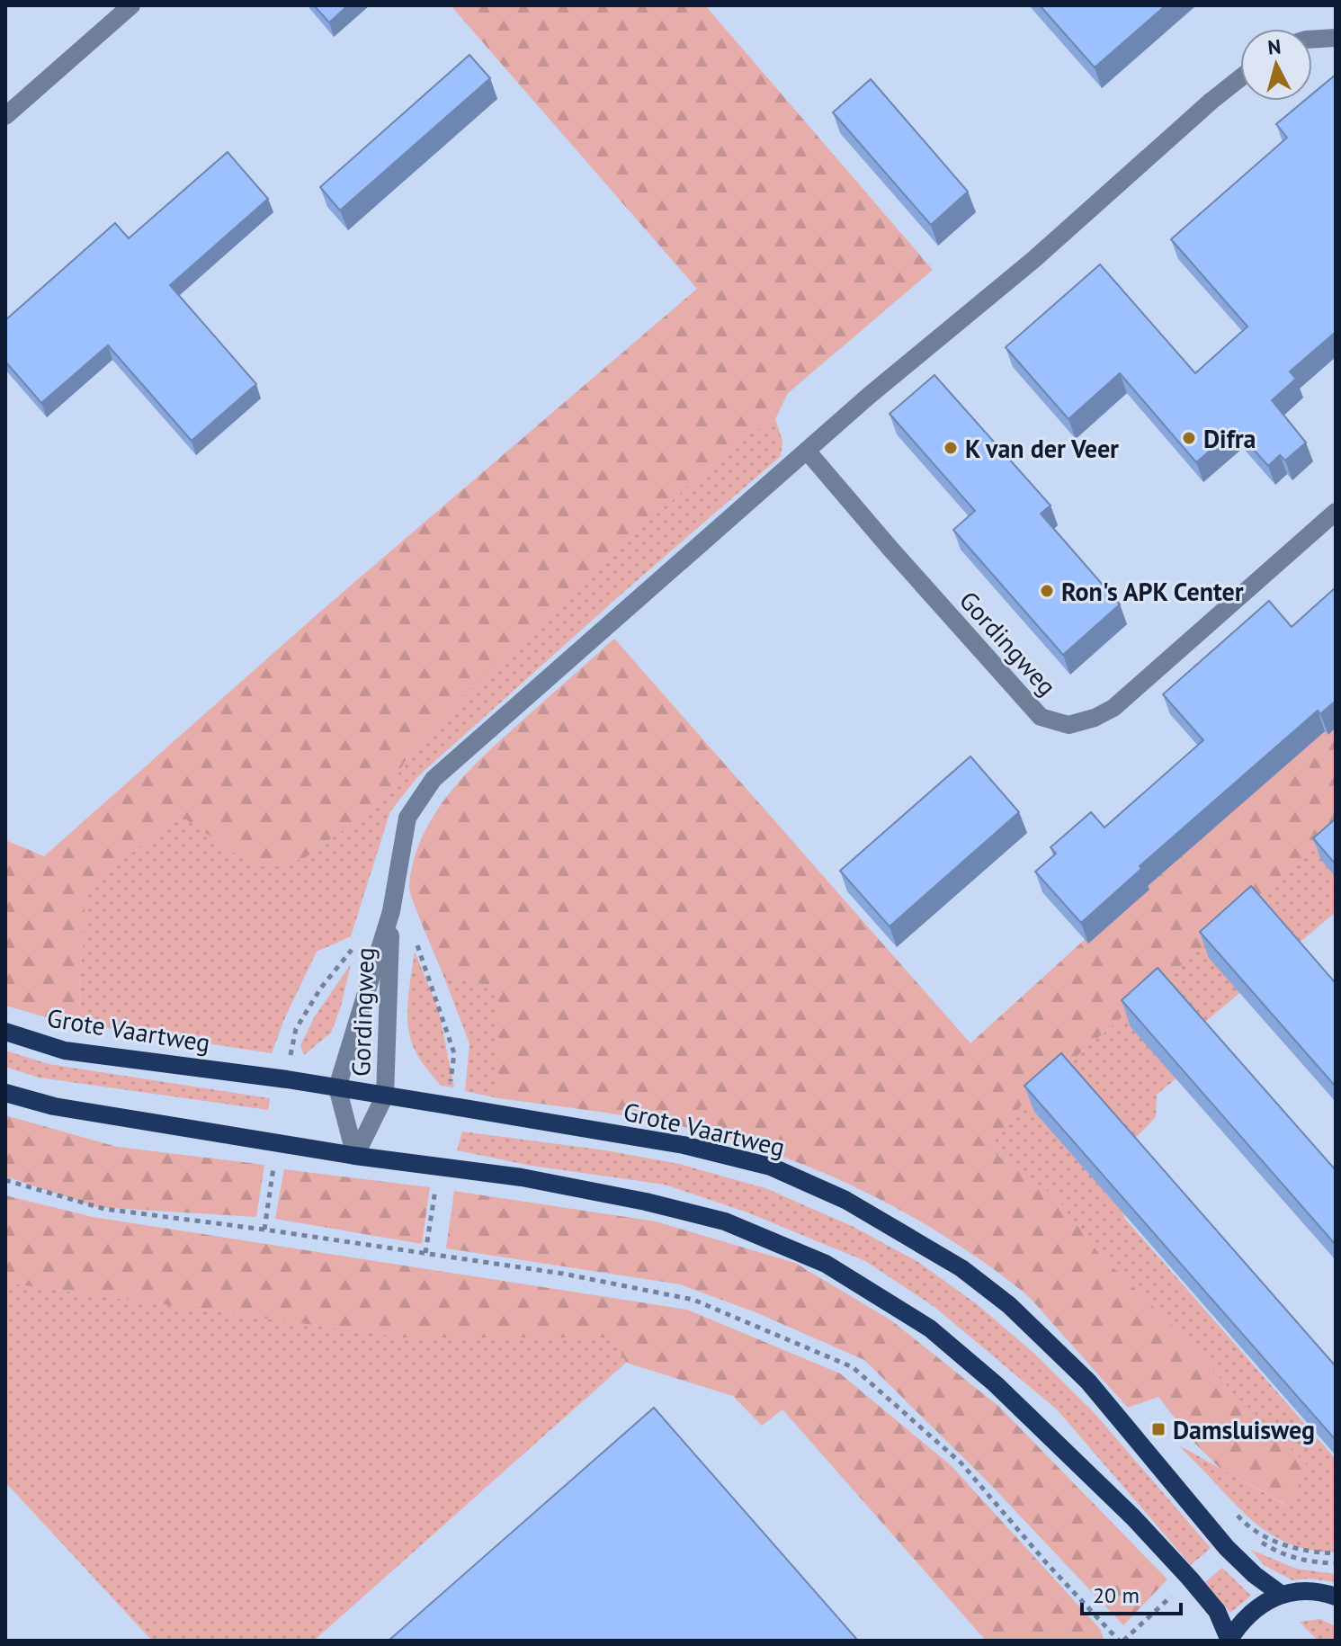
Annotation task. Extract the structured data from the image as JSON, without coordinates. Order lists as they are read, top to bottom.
{
  "streets": {
    "main road": ["Grote Vaartweg"],
    "street": ["Gordingweg"]
  },
  "crossings": [
    ["Gordingweg", "Grote Vaartweg"]
  ],
  "places": {
    "other": ["Difra", "K van der Veer", "Ron's APK Center"],
    "transit": ["Damsluisweg"]
  },
  "scale_bar": "20 m",
  "north": "top"
}
